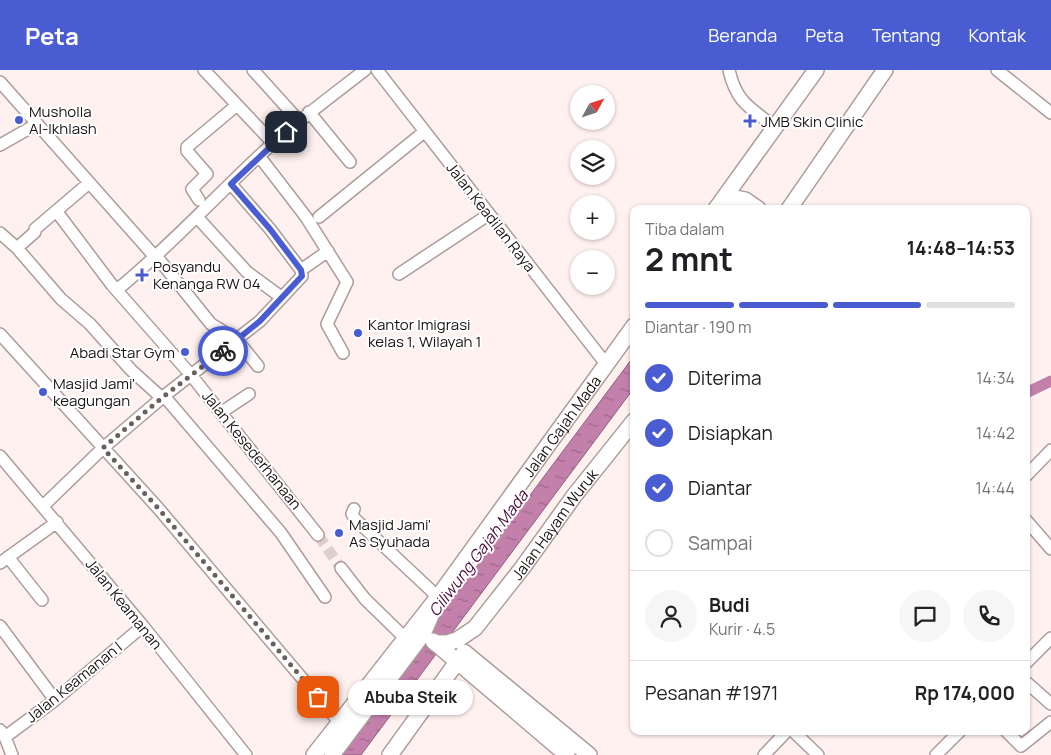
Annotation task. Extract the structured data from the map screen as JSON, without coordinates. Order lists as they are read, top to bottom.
{
  "streets": {
    "main road": ["Jalan Gajah Mada", "Jalan Hayam Wuruk"],
    "street": [
      "Jalan Keadilan Raya",
      "Jalan Kesederhanaan",
      "Jalan Keamanan",
      "Jalan Keamanan I"
    ]
  },
  "crossings": [
    ["Jalan Keadilan Raya", "Jalan Gajah Mada"],
    ["Jalan Gajah Mada", "Jalan Hayam Wuruk"],
    ["Jalan Keamanan", "Jalan Keamanan I"]
  ],
  "water": ["Ciliwung Gajah Mada"],
  "places": {
    "other": [
      "Musholla Al-Ikhlash",
      "Kantor Imigrasi kelas 1, Wilayah 1",
      "Abadi Star Gym",
      "Masjid Jami' keagungan",
      "Masjid Jami' As Syuhada",
      "Abuba Steik"
    ],
    "health": ["JMB Skin Clinic", "Posyandu Kenanga RW 04"]
  },
  "north": "top right",
  "page": {
    "header": "Peta",
    "nav": [
      "Beranda",
      "Peta",
      "Tentang",
      "Kontak"
    ],
    "map_buttons": ["+", "−"],
    "heading": ["2 mnt", "Tiba dalam", "14:48–14:53"],
    "panel": [
      "Budi",
      "Kurir · 4.5",
      "Pesanan #1971",
      "Rp 174,000"
    ],
    "bar": "Diantar · 190 m",
    "list": [
      ["Diterima", "14:34"],
      ["Disiapkan", "14:42"],
      ["Diantar", "14:44"],
      "Sampai"
    ],
    "bubble": "Abuba Steik"
  }
}
